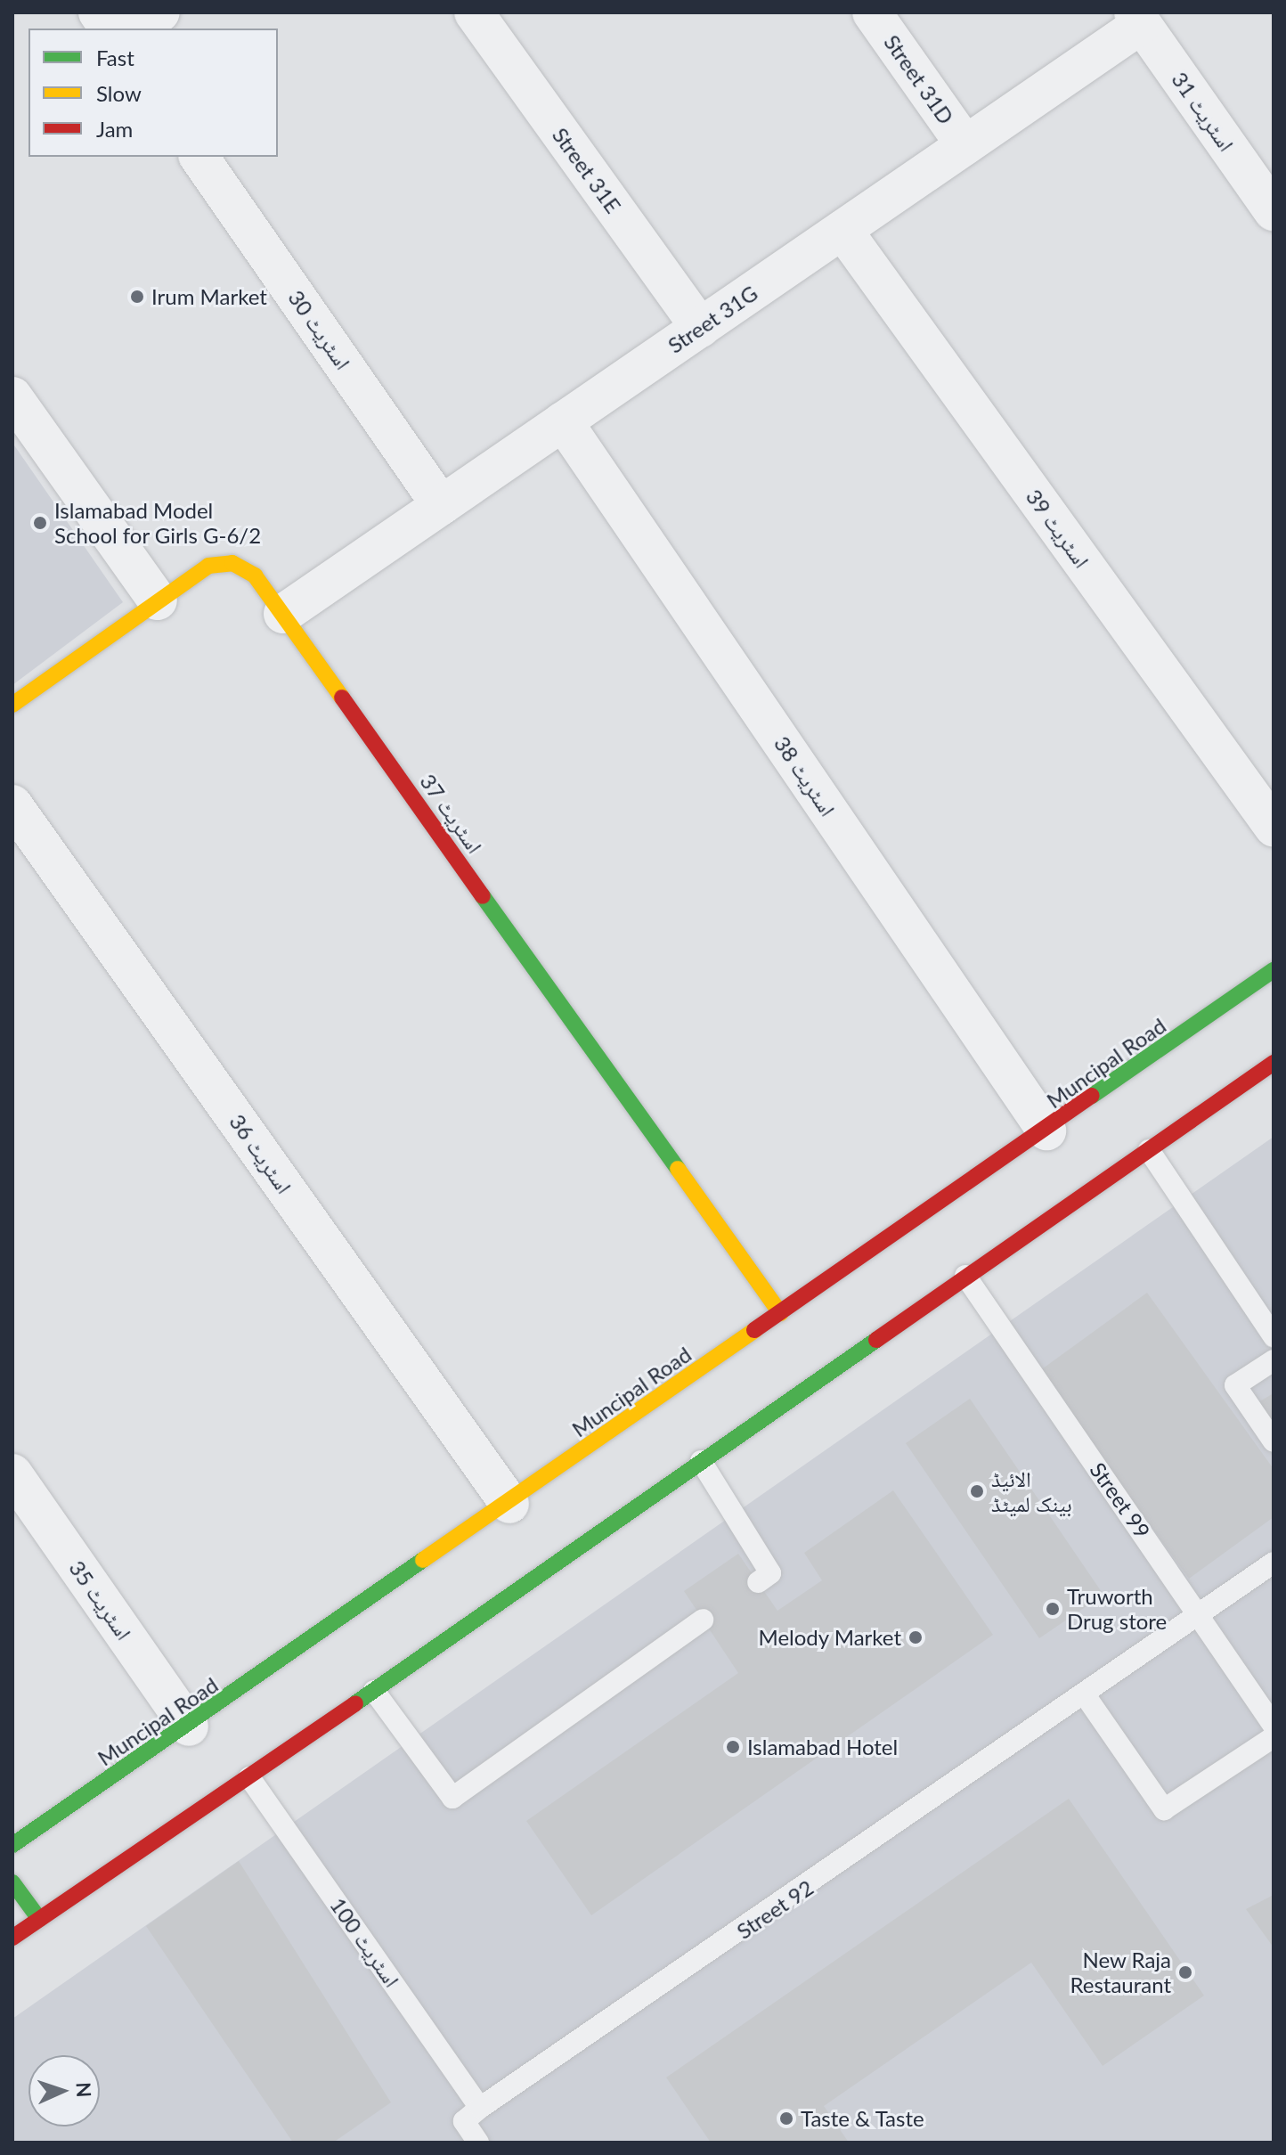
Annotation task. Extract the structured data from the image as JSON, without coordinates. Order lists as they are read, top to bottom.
{
  "streets": {
    "street": [
      "Street 31D",
      "اسٹریٹ 31",
      "Street 31E",
      "Street 31G",
      "اسٹریٹ 30",
      "اسٹریٹ 39",
      "اسٹریٹ 38",
      "اسٹریٹ 37",
      "Muncipal Road",
      "اسٹریٹ 36",
      "اسٹریٹ 35"
    ],
    "lane": ["Street 99", "Street 92", "اسٹریٹ 100"]
  },
  "crossings": [
    ["Street 31D", "Street 31G"],
    ["اسٹریٹ 31", "Street 31G"],
    ["Street 31E", "Street 31G"],
    ["Street 31G", "اسٹریٹ 30"],
    ["Street 31G", "اسٹریٹ 39"],
    ["Street 31G", "اسٹریٹ 38"],
    ["Street 31G", "اسٹریٹ 37"],
    ["اسٹریٹ 38", "Muncipal Road"],
    ["اسٹریٹ 37", "Muncipal Road"],
    ["Muncipal Road", "اسٹریٹ 36"],
    ["Muncipal Road", "اسٹریٹ 35"],
    ["Street 99", "Street 92"],
    ["Street 92", "اسٹریٹ 100"]
  ],
  "places": [
    "Irum Market",
    "Islamabad Model School for Girls G-6/2",
    "الائیڈ بینک لمیٹڈ",
    "Truworth Drug store",
    "Melody Market",
    "Islamabad Hotel",
    "New Raja Restaurant",
    "Taste & Taste"
  ],
  "legend": ["Fast", "Slow", "Jam"],
  "north": "right"
}
